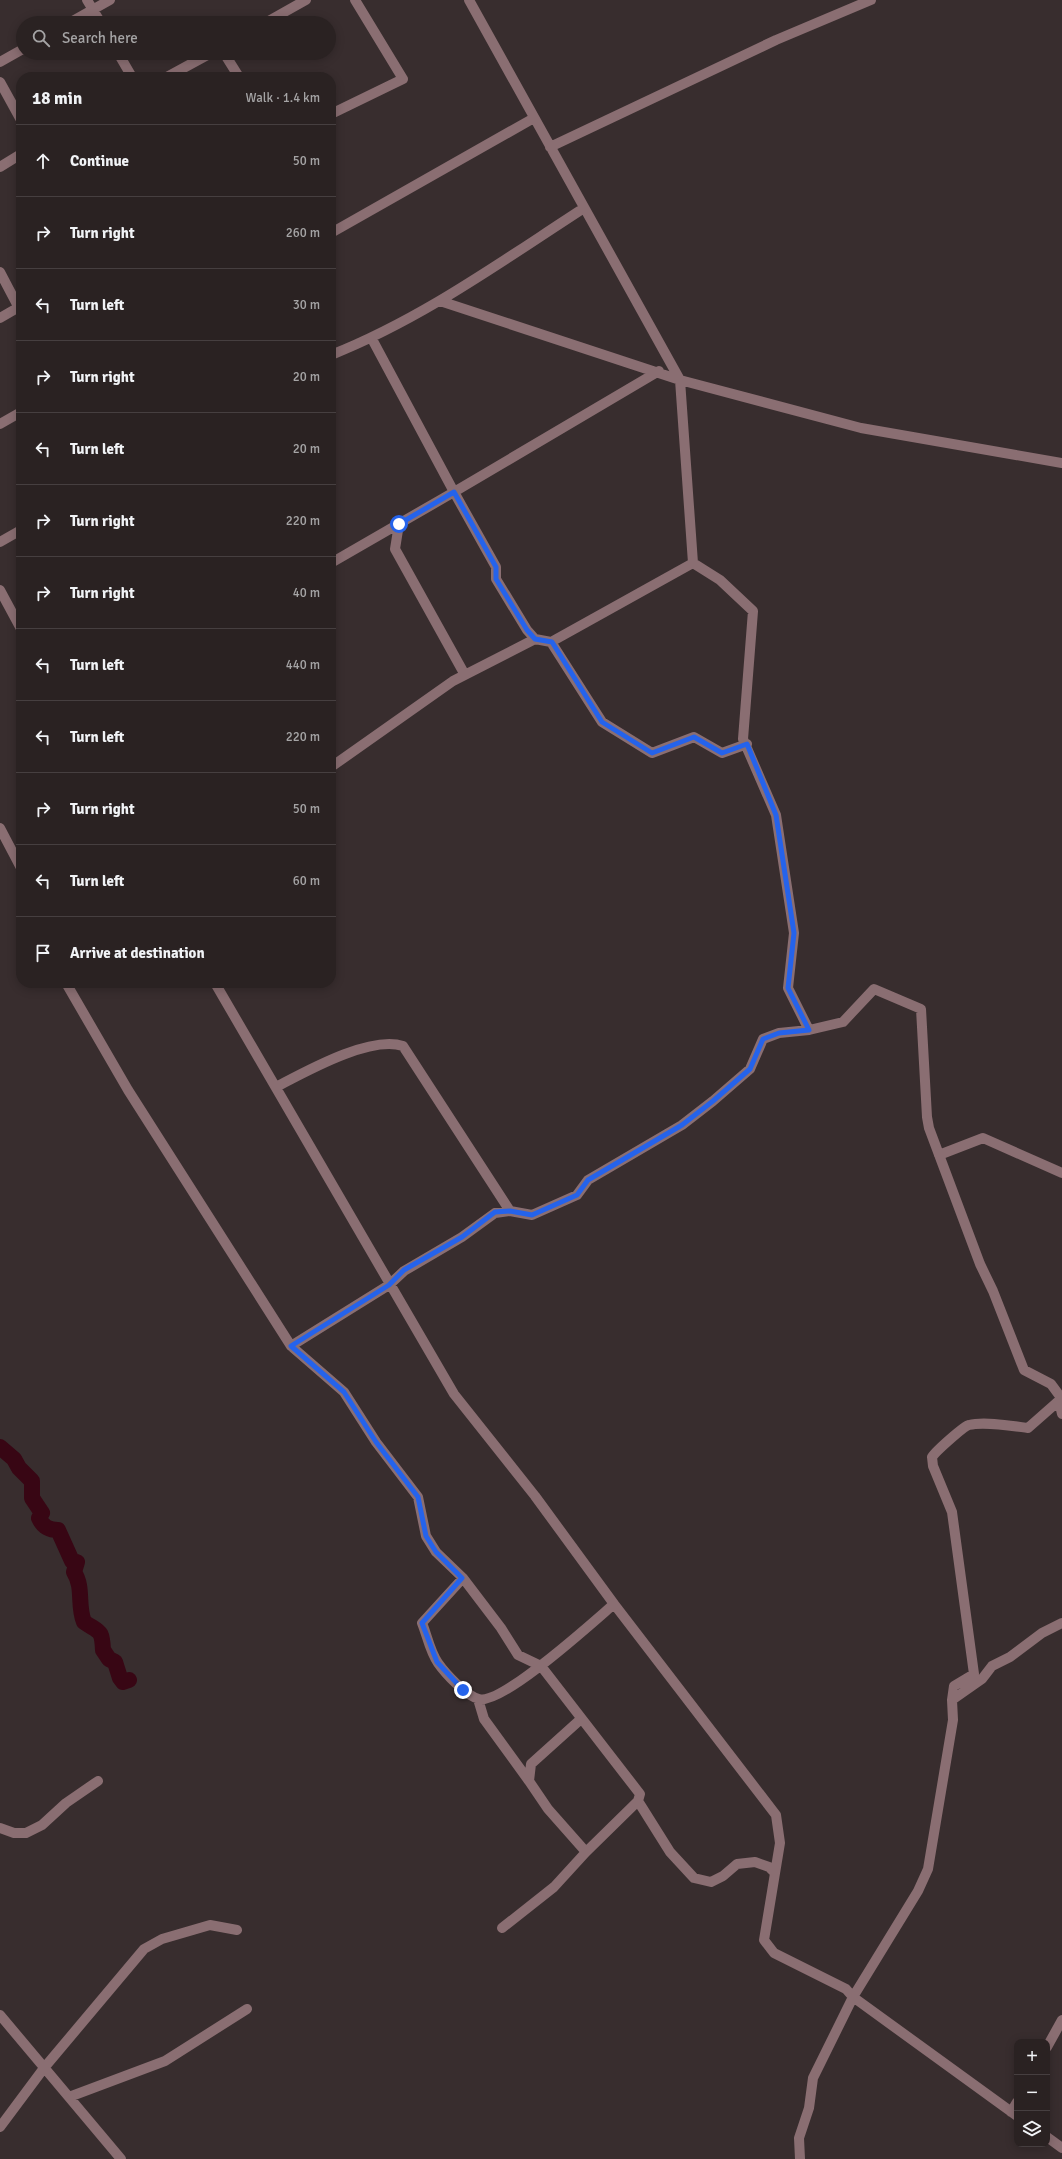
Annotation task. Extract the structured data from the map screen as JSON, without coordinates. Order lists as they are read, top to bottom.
{
  "page": {
    "search": "Search here",
    "heading": ["18 min", "Walk · 1.4 km"],
    "list": [
      ["Continue", "50 m"],
      ["Turn right", "260 m"],
      ["Turn left", "30 m"],
      ["Turn right", "20 m"],
      ["Turn left", "20 m"],
      ["Turn right", "220 m"],
      ["Turn right", "40 m"],
      ["Turn left", "440 m"],
      ["Turn left", "220 m"],
      ["Turn right", "50 m"],
      ["Turn left", "60 m"],
      "Arrive at destination"
    ],
    "map_buttons": ["+", "−"]
  }
}
